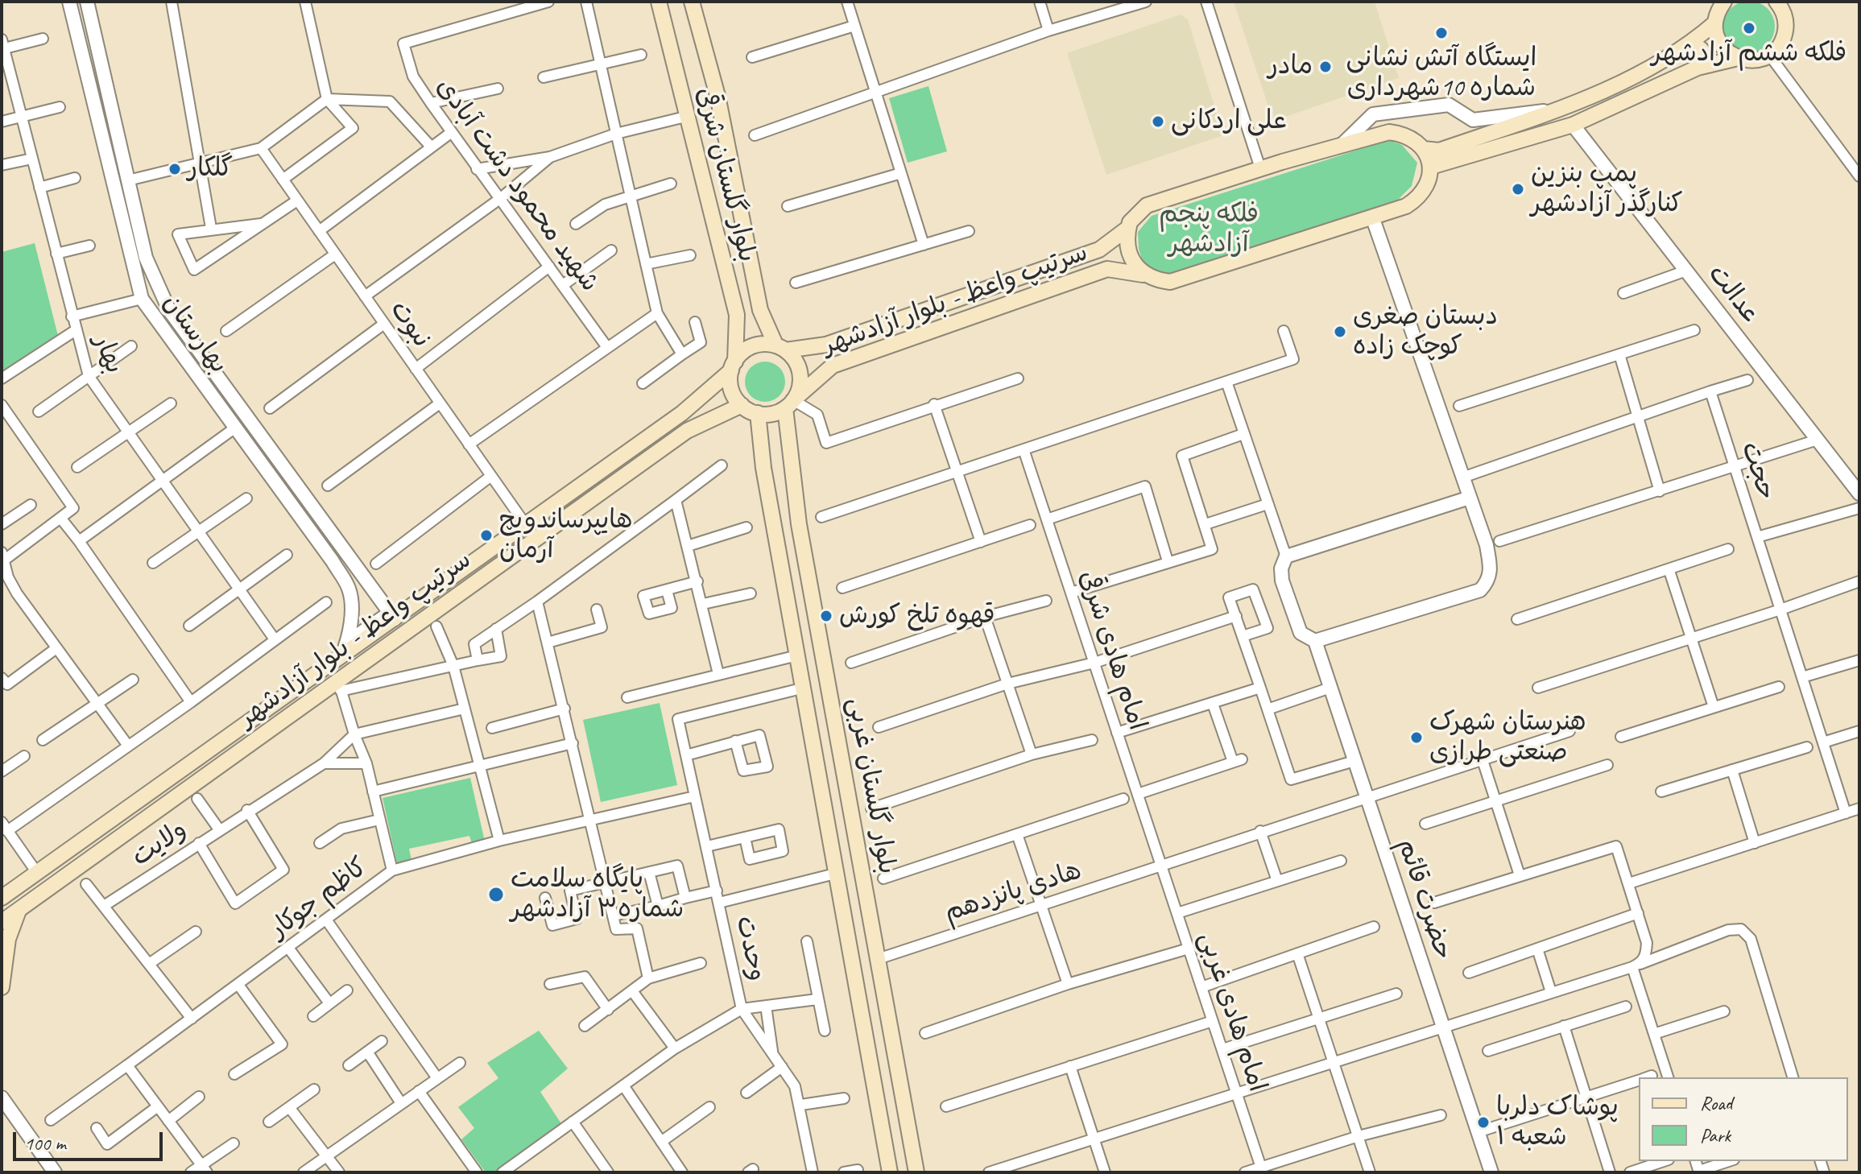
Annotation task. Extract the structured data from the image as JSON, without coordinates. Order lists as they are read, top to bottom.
{
  "streets": {
    "main road": ["بلوار گلستان شرقی", "سرتیپ واعظ - بلوار آزادشهر", "بلوار گلستان غربی"],
    "street": [
      "شهید محمود دشت آبادی",
      "عدالت",
      "نبوت",
      "بهارستان",
      "بهار",
      "حجت",
      "امام هادی شرقی",
      "ولایت",
      "هادی پانزدهم",
      "کاظم جوکار",
      "حضرت قائم",
      "وحدت",
      "امام هادی غربی"
    ]
  },
  "crossings": [
    ["بلوار گلستان شرقی", "سرتیپ واعظ - بلوار آزادشهر"],
    ["بلوار گلستان شرقی", "بلوار گلستان غربی"],
    ["سرتیپ واعظ - بلوار آزادشهر", "نبوت"],
    ["سرتیپ واعظ - بلوار آزادشهر", "بهارستان"],
    ["سرتیپ واعظ - بلوار آزادشهر", "بلوار گلستان غربی"],
    ["امام هادی شرقی", "هادی پانزدهم"],
    ["امام هادی شرقی", "امام هادی غربی"],
    ["بلوار گلستان غربی", "هادی پانزدهم"],
    ["هادی پانزدهم", "حضرت قائم"],
    ["هادی پانزدهم", "امام هادی غربی"],
    ["کاظم جوکار", "وحدت"]
  ],
  "parks": ["فلکه پنجم آزادشهر"],
  "places": [
    "فلکه ششم آزادشهر",
    "ایستگاه آتش نشانی شماره 10شهرداری",
    "مادر",
    "علی اردکانی",
    "گلکار",
    "پمپ بنزین کنارگذر آزادشهر",
    "دبستان صغری کوچک زاده",
    "هایپرساندویچ آرمان",
    "قهوه تلخ کورش",
    "هنرستان شهرک صنعتی طرازی",
    "پایگاه سلامت شماره۳ آزادشهر",
    "پوشاک دلربا شعبه ۱"
  ],
  "legend": ["Road", "Park"],
  "scale_bar": "100 m"
}
